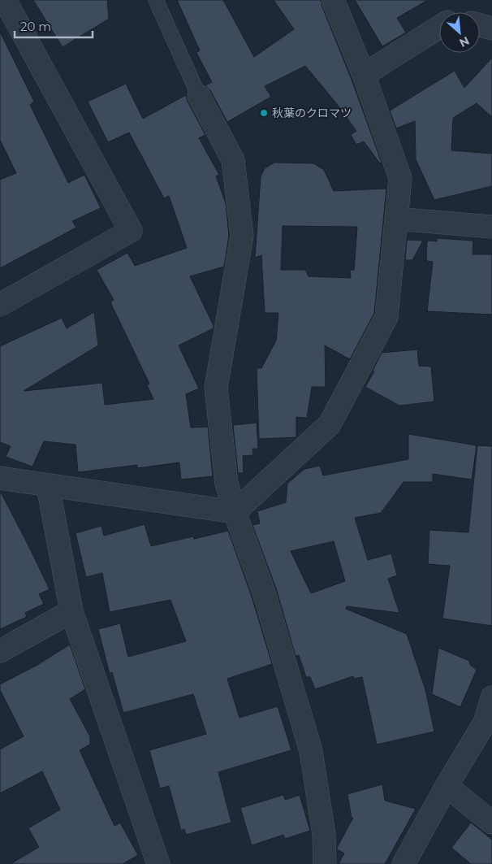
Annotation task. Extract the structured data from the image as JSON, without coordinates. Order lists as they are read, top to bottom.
{
  "places": ["秋葉のクロマツ"],
  "scale_bar": "20 m",
  "north": "bottom right"
}
